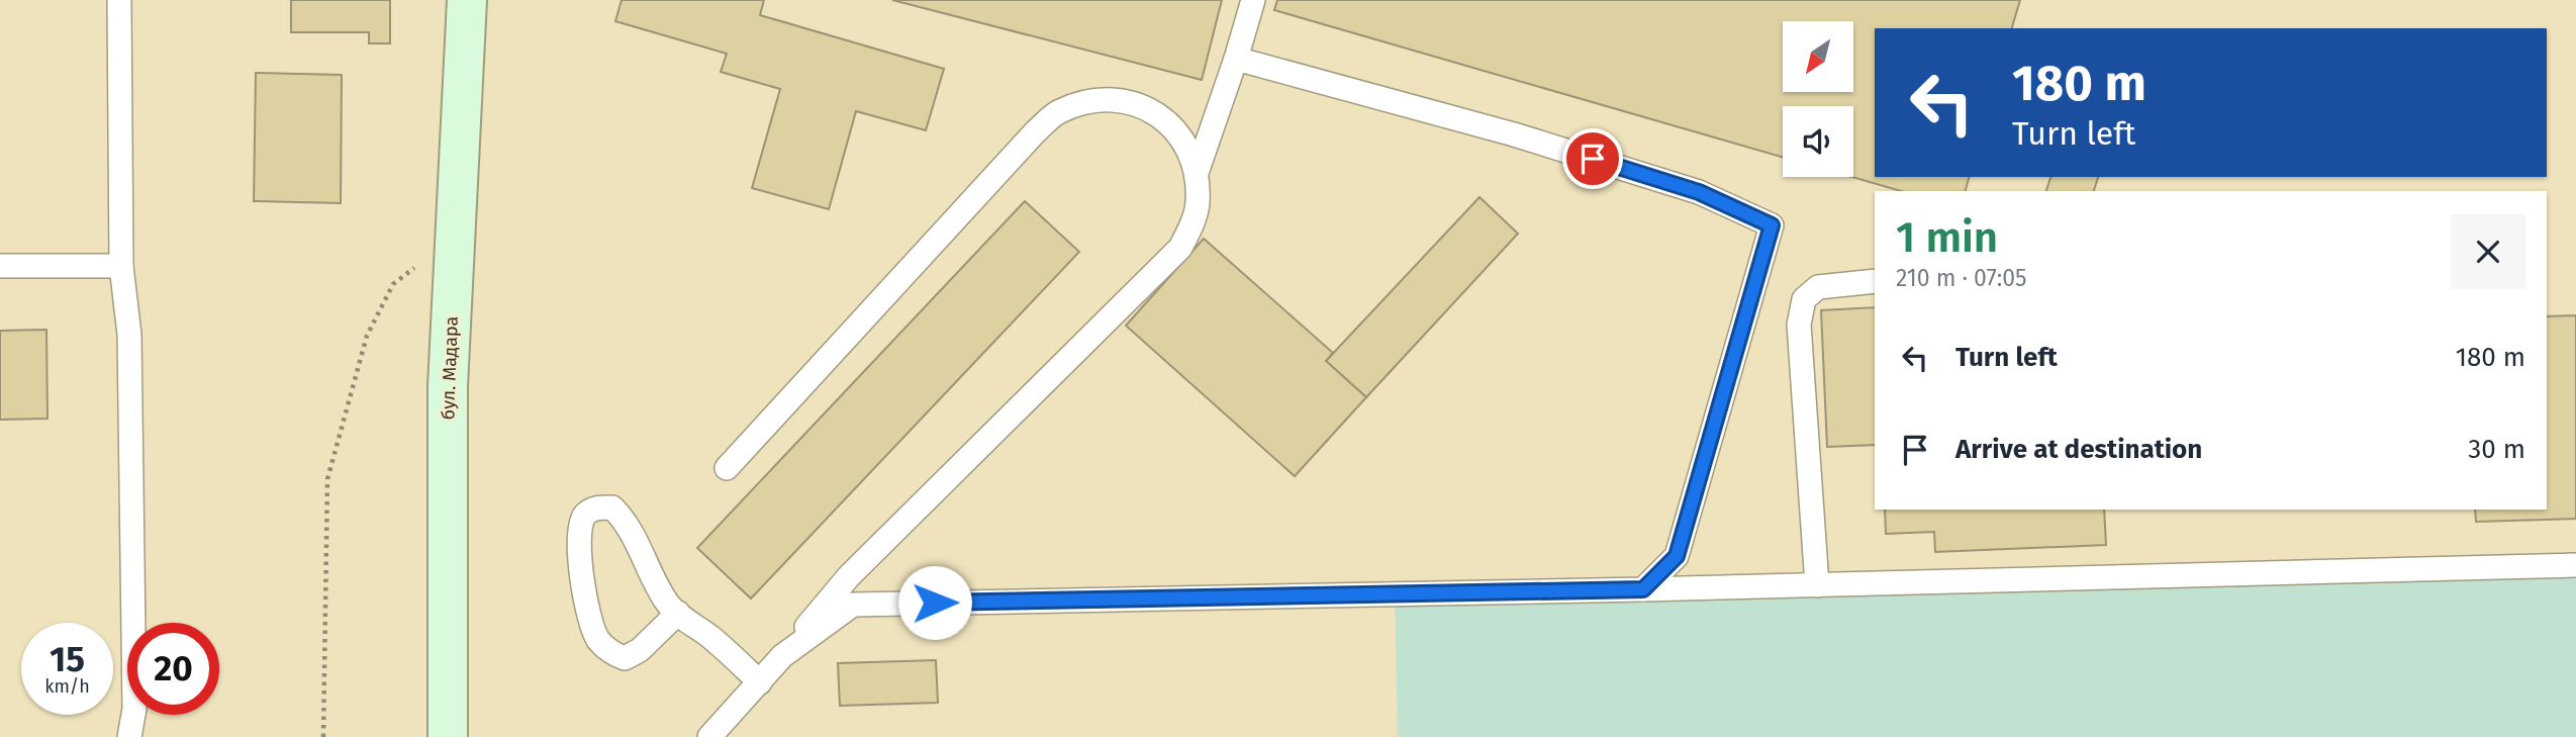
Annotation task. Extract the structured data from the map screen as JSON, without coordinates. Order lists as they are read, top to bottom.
{
  "streets": {
    "main road": ["бул. Мадара"]
  },
  "north": "bottom left",
  "page": {
    "turn": ["180 m", "Turn left"],
    "heading": ["1 min", "210 m · 07:05"],
    "list": [
      {
        "name": "Turn left",
        "value": "180 m"
      },
      {
        "name": "Arrive at destination",
        "value": "30 m"
      }
    ],
    "speed": "15 km/h",
    "limit": "20"
  }
}
